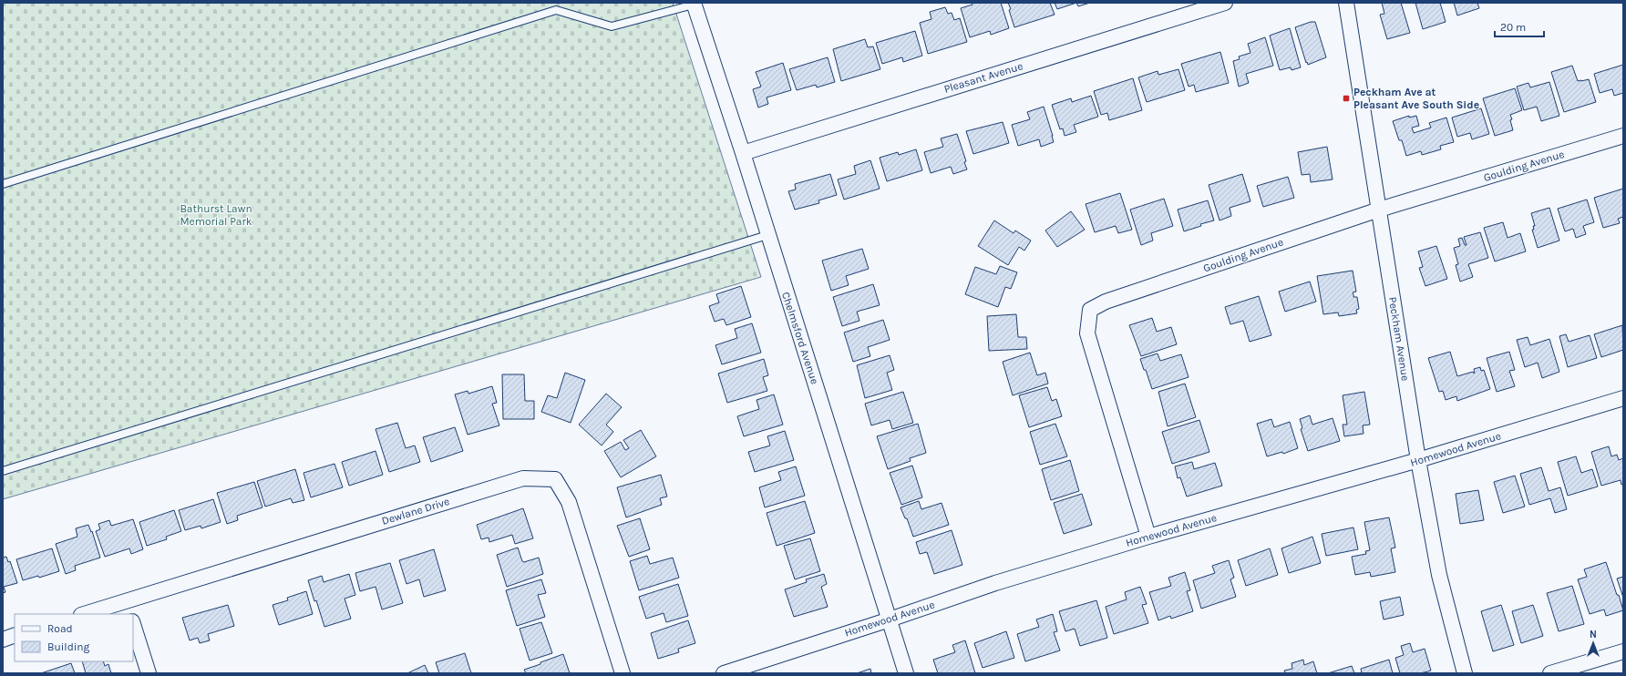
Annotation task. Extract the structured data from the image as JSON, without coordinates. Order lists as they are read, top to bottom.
{
  "streets": {
    "street": [
      "Pleasant Avenue",
      "Goulding Avenue",
      "Chelmsford Avenue",
      "Peckham Avenue",
      "Homewood Avenue",
      "Dewlane Drive"
    ]
  },
  "crossings": [
    ["Pleasant Avenue", "Chelmsford Avenue"],
    ["Goulding Avenue", "Peckham Avenue"],
    ["Goulding Avenue", "Homewood Avenue"],
    ["Chelmsford Avenue", "Homewood Avenue"],
    ["Peckham Avenue", "Homewood Avenue"]
  ],
  "parks": ["Bathurst Lawn Memorial Park"],
  "places": {
    "transit": ["Peckham Ave at Pleasant Ave South Side"]
  },
  "legend": ["Road", "Building"],
  "scale_bar": "20 m",
  "north": "top"
}
